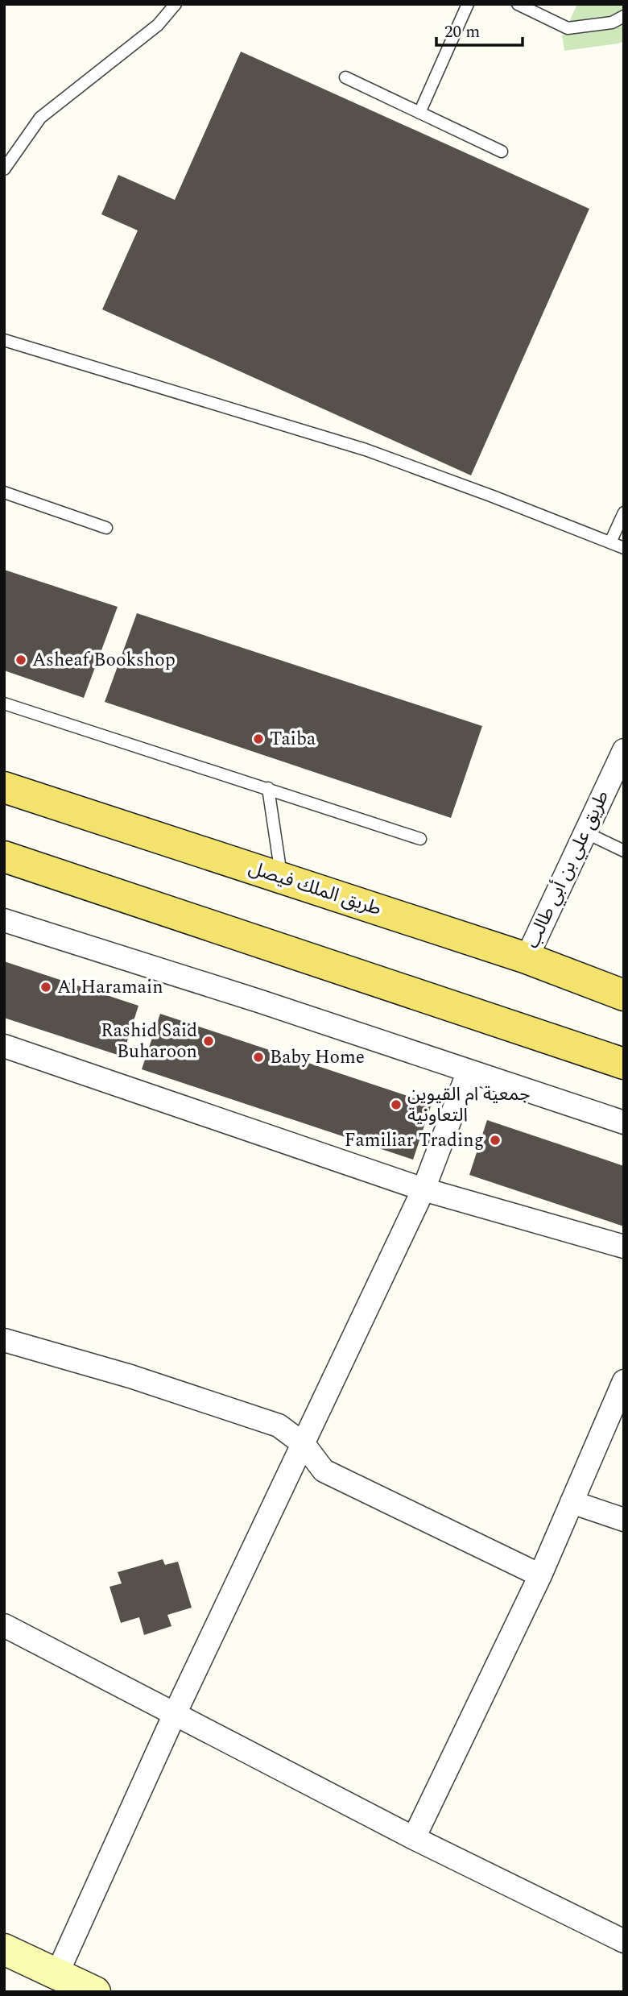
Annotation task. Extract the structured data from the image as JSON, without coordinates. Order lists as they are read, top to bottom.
{
  "streets": {
    "main road": ["طريق الملك فيصل"],
    "street": ["طريق علي بن أبي طالب"]
  },
  "crossings": [
    ["طريق علي بن أبي طالب", "طريق الملك فيصل"]
  ],
  "places": [
    "Asheaf Bookshop",
    "Taiba",
    "Al Haramain",
    "Rashid Said Buharoon",
    "Baby Home",
    "جمعية ام القيوين التعاونية",
    "Familiar Trading"
  ],
  "scale_bar": "20 m"
}
